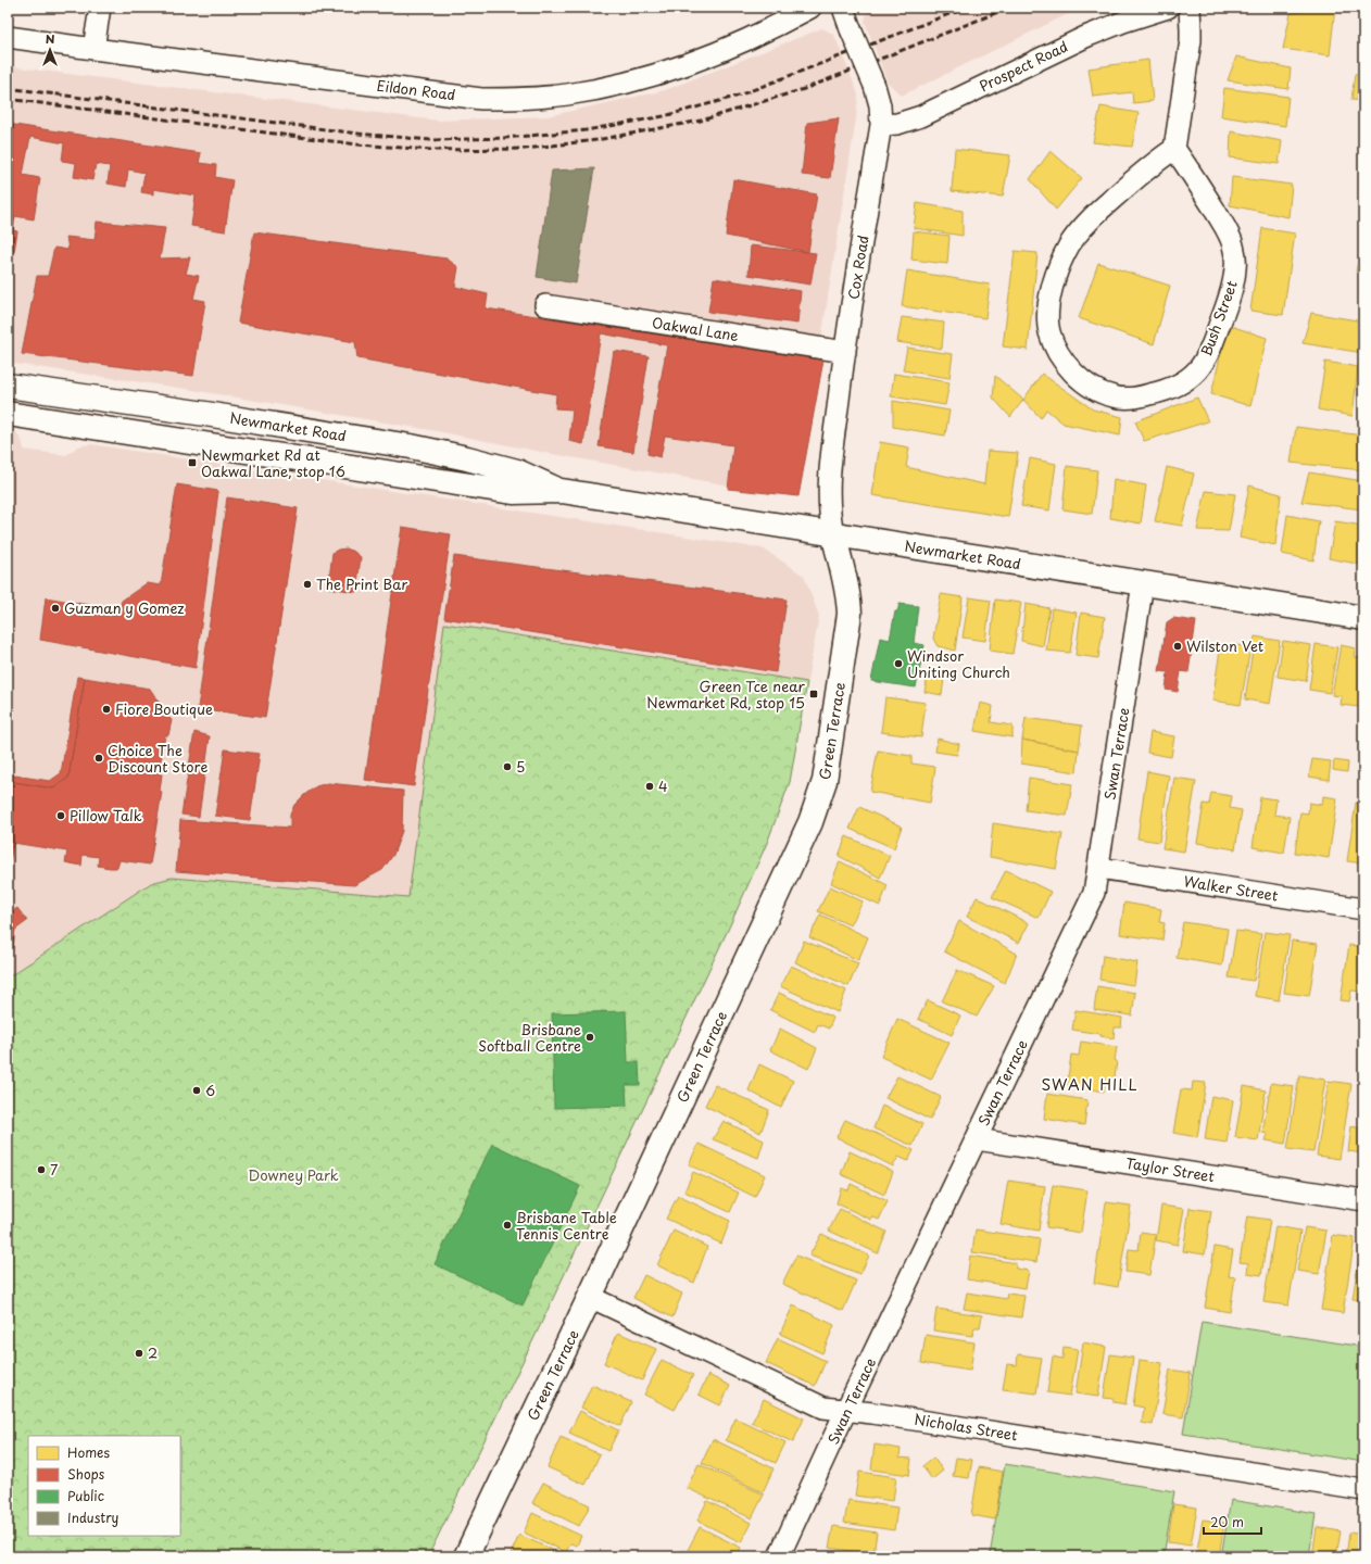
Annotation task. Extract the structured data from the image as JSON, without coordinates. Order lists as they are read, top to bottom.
{
  "streets": {
    "main road": ["Newmarket Road", "Green Terrace"],
    "street": [
      "Prospect Road",
      "Eildon Road",
      "Cox Road",
      "Bush Street",
      "Oakwal Lane",
      "Swan Terrace",
      "Walker Street",
      "Taylor Street",
      "Nicholas Street"
    ]
  },
  "crossings": [
    ["Prospect Road", "Cox Road"],
    ["Cox Road", "Oakwal Lane"],
    ["Cox Road", "Newmarket Road"],
    ["Cox Road", "Green Terrace"],
    ["Newmarket Road", "Green Terrace"],
    ["Newmarket Road", "Swan Terrace"],
    ["Green Terrace", "Nicholas Street"],
    ["Swan Terrace", "Walker Street"],
    ["Swan Terrace", "Taylor Street"],
    ["Swan Terrace", "Nicholas Street"]
  ],
  "districts": ["SWAN HILL"],
  "parks": ["Downey Park"],
  "places": {
    "transit": ["Newmarket Rd at Oakwal Lane, stop 16", "Green Tce near Newmarket Rd, stop 15"],
    "other": [
      "The Print Bar",
      "Guzman y Gomez",
      "Wilston Vet",
      "Windsor Uniting Church",
      "Fiore Boutique",
      "Choice The Discount Store",
      "5",
      "4",
      "Pillow Talk",
      "Brisbane Softball Centre",
      "6",
      "7",
      "Brisbane Table Tennis Centre",
      "2"
    ]
  },
  "legend": [
    "Homes",
    "Shops",
    "Public",
    "Industry"
  ],
  "scale_bar": "20 m",
  "north": "top"
}
